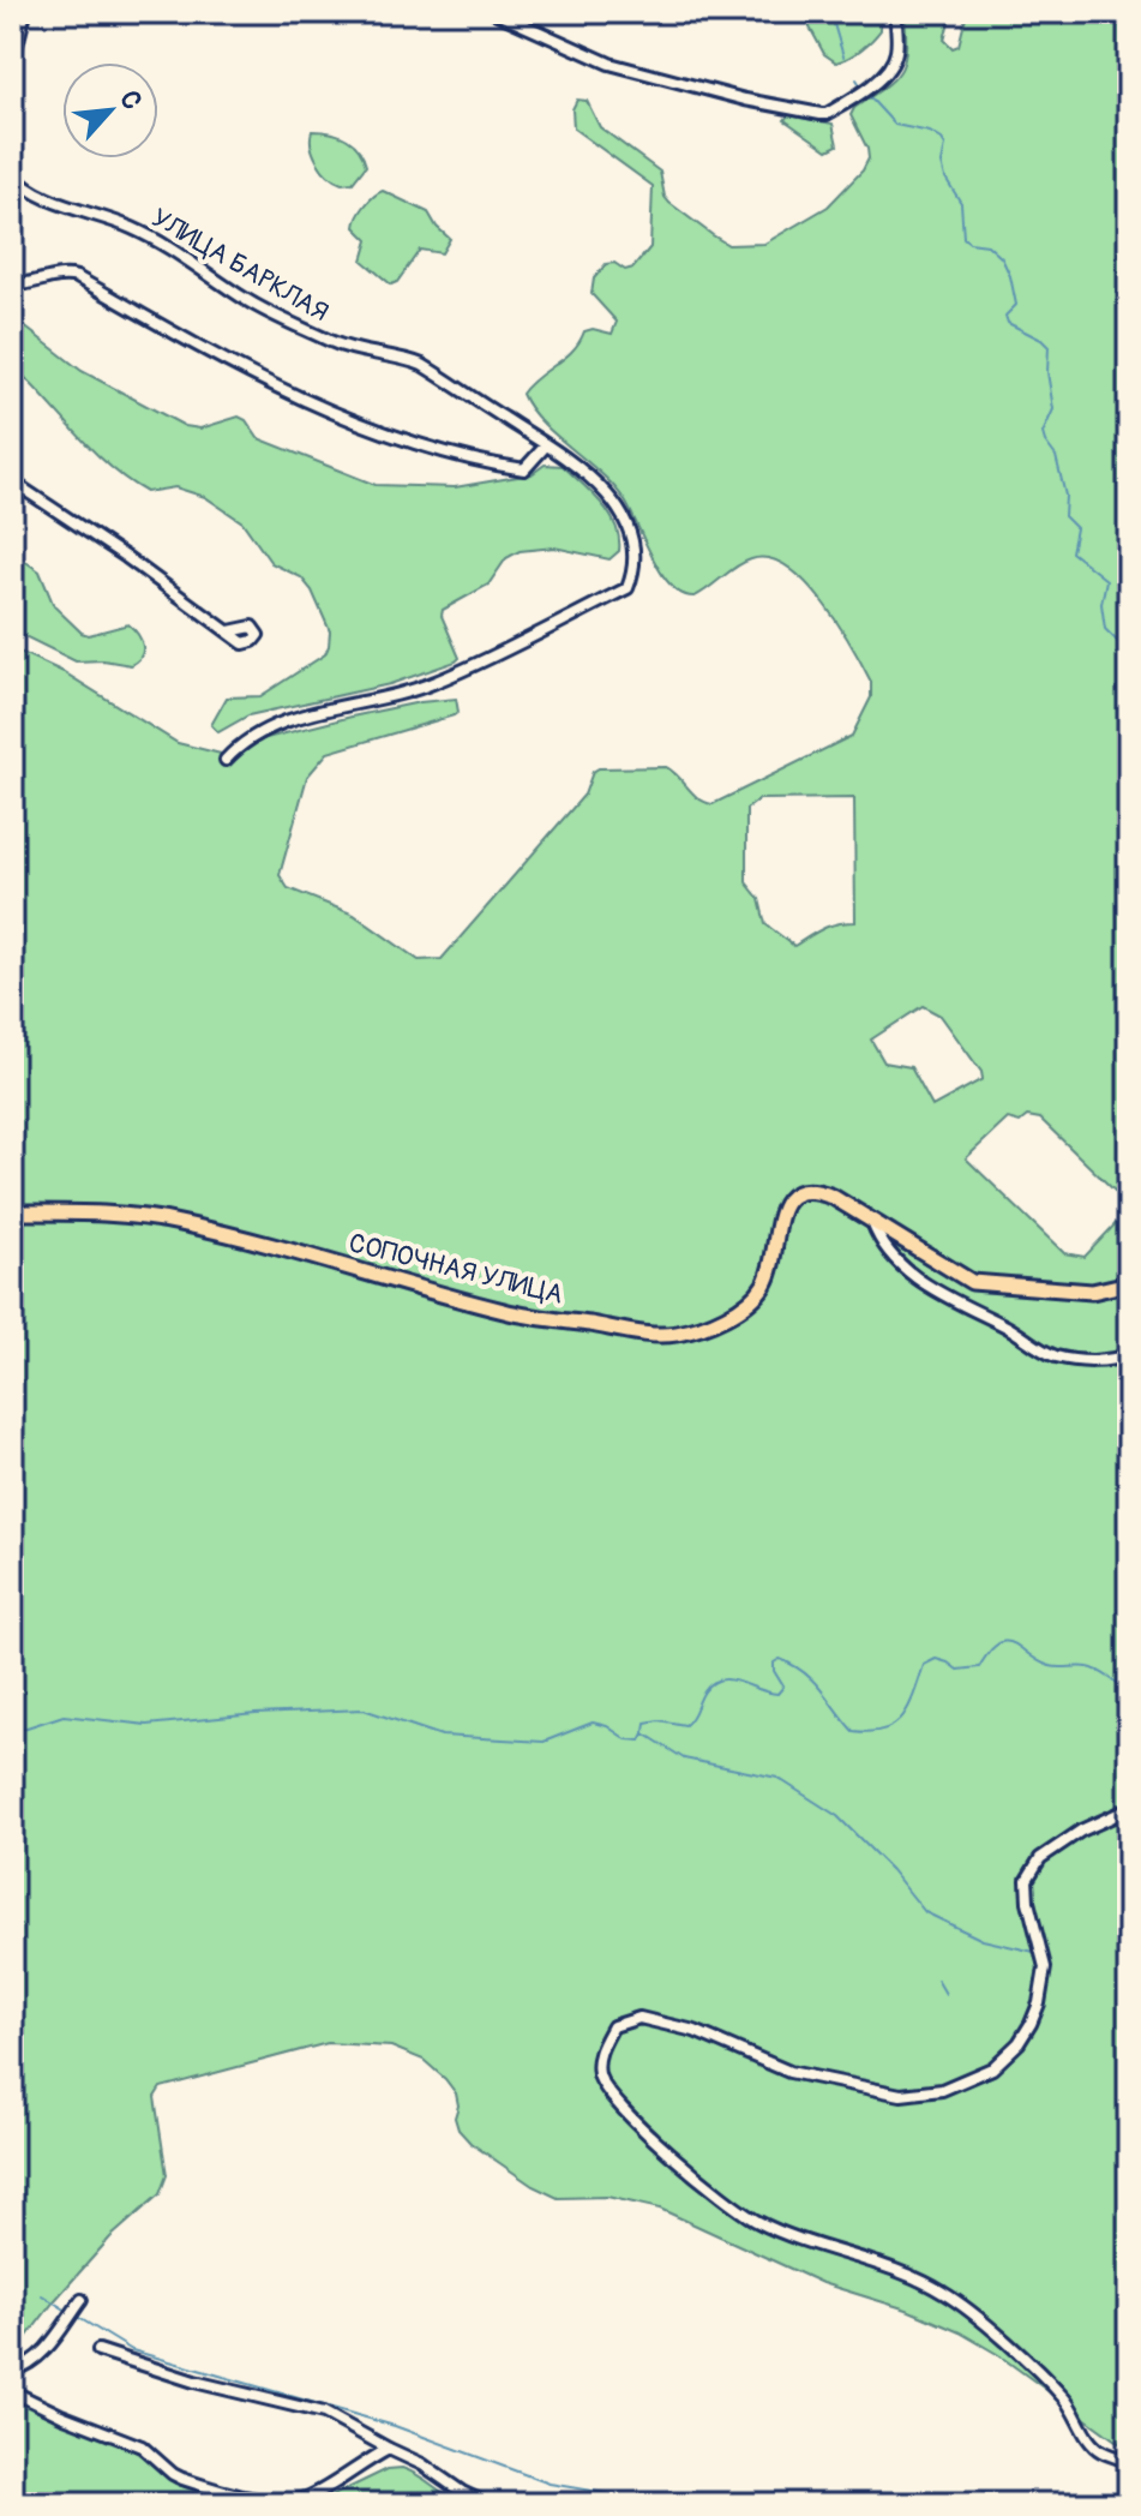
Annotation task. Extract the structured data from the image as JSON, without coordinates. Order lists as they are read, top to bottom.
{
  "streets": {
    "main road": ["СОПОЧНАЯ УЛИЦА"],
    "street": ["УЛИЦА БАРКЛАЯ"]
  },
  "north": "top right"
}
